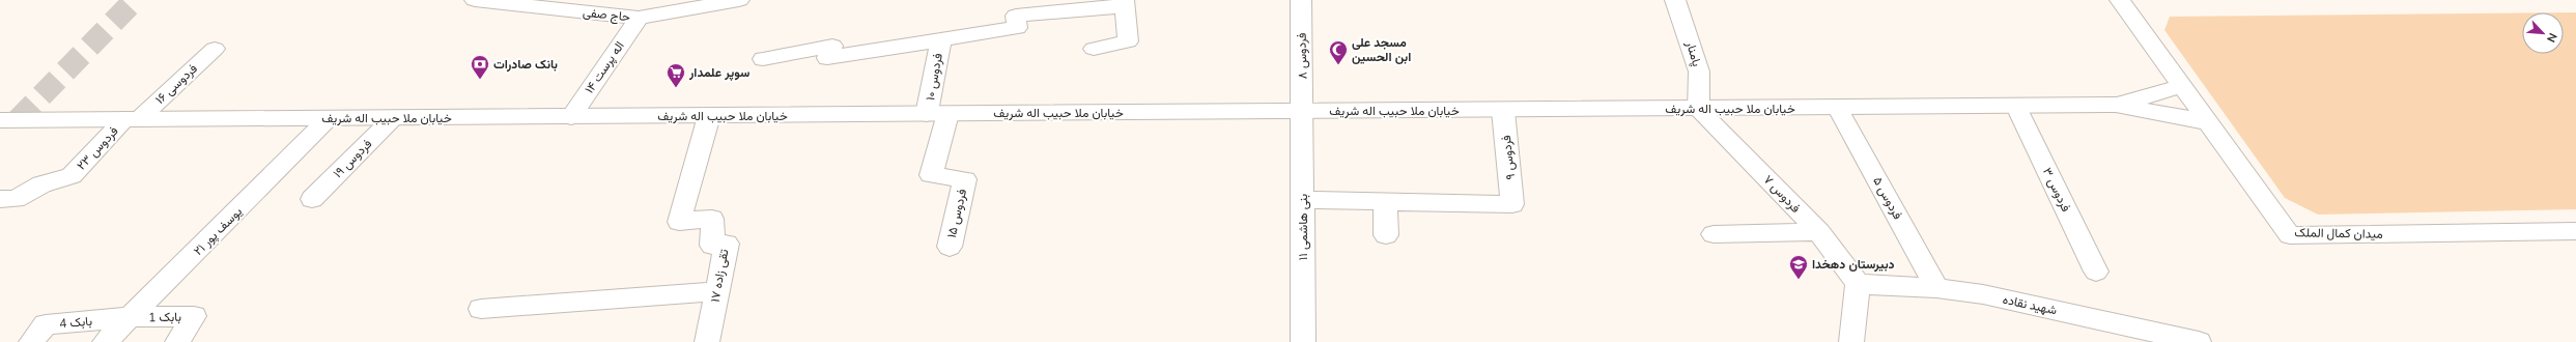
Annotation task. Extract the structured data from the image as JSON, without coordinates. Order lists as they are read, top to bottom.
{
  "streets": {
    "street": [
      "حاج صفی",
      "پامنار",
      "فردوس ۸",
      "اله پرست ۱۴",
      "فردوس ۱۰",
      "فردوسی ۱۶",
      "خیابان ملا حبیب اله شریف",
      "فردوس ۲۳",
      "فردوس ۹",
      "فردوس ۱۹",
      "فردوس ۳",
      "فردوس ۷",
      "فردوس ۵",
      "فردوس ۱۵",
      "بنی هاشمی ۱۱",
      "یوسف پور ۲۱",
      "میدان کمال الملک",
      "تقی زاده ۱۷",
      "شهید نقاده",
      "بابک 1",
      "بابک 4"
    ]
  },
  "crossings": [
    ["حاج صفی", "اله پرست ۱۴"],
    ["پامنار", "خیابان ملا حبیب اله شریف"],
    ["پامنار", "فردوس ۷"],
    ["فردوس ۸", "خیابان ملا حبیب اله شریف"],
    ["فردوس ۸", "بنی هاشمی ۱۱"],
    ["اله پرست ۱۴", "خیابان ملا حبیب اله شریف"],
    ["فردوس ۱۰", "خیابان ملا حبیب اله شریف"],
    ["فردوس ۱۰", "فردوس ۱۵"],
    ["فردوسی ۱۶", "خیابان ملا حبیب اله شریف"],
    ["فردوسی ۱۶", "فردوس ۲۳"],
    ["خیابان ملا حبیب اله شریف", "فردوس ۲۳"],
    ["خیابان ملا حبیب اله شریف", "فردوس ۹"],
    ["خیابان ملا حبیب اله شریف", "فردوس ۱۹"],
    ["خیابان ملا حبیب اله شریف", "فردوس ۳"],
    ["خیابان ملا حبیب اله شریف", "فردوس ۷"],
    ["خیابان ملا حبیب اله شریف", "فردوس ۵"],
    ["خیابان ملا حبیب اله شریف", "فردوس ۱۵"],
    ["خیابان ملا حبیب اله شریف", "بنی هاشمی ۱۱"],
    ["خیابان ملا حبیب اله شریف", "یوسف پور ۲۱"],
    ["خیابان ملا حبیب اله شریف", "میدان کمال الملک"],
    ["خیابان ملا حبیب اله شریف", "تقی زاده ۱۷"],
    ["فردوس ۷", "شهید نقاده"],
    ["فردوس ۵", "شهید نقاده"],
    ["یوسف پور ۲۱", "بابک 1"],
    ["یوسف پور ۲۱", "بابک 4"],
    ["بابک 1", "بابک 4"]
  ],
  "places": {
    "mosque": ["مسجد علی ابن الحسین"],
    "bank": ["بانک صادرات"],
    "supermarket": ["سوپر علمدار"],
    "school or university": ["دبیرستان دهخدا"]
  },
  "north": "bottom right"
}
